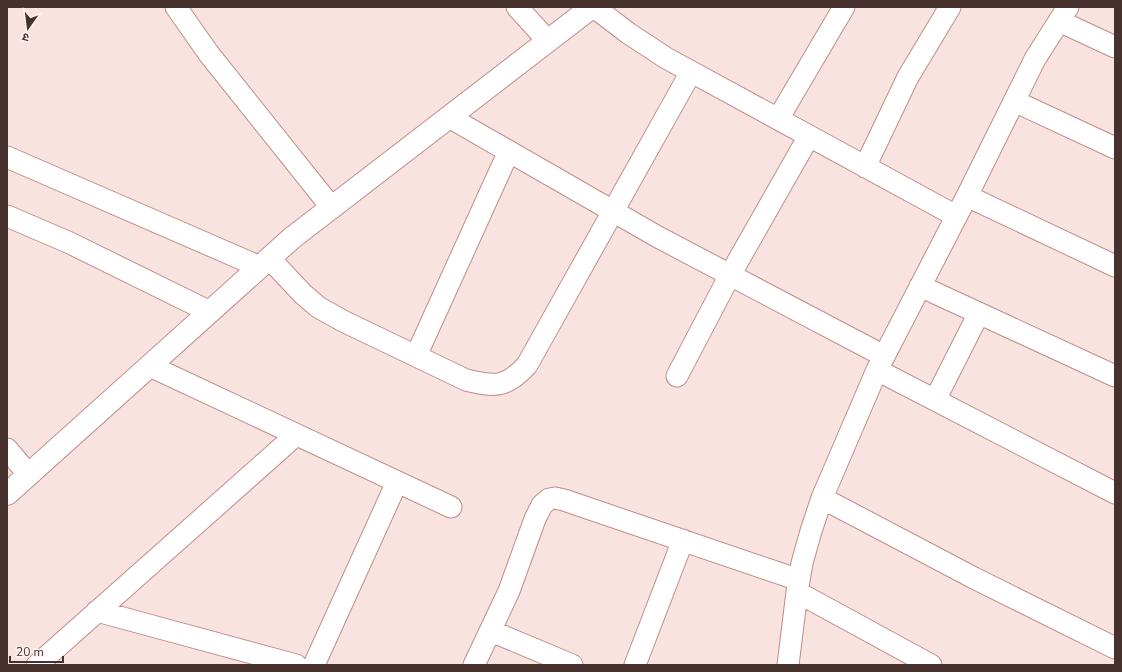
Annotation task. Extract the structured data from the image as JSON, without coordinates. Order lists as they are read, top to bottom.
{
  "scale_bar": "20 m",
  "north": "bottom"
}
